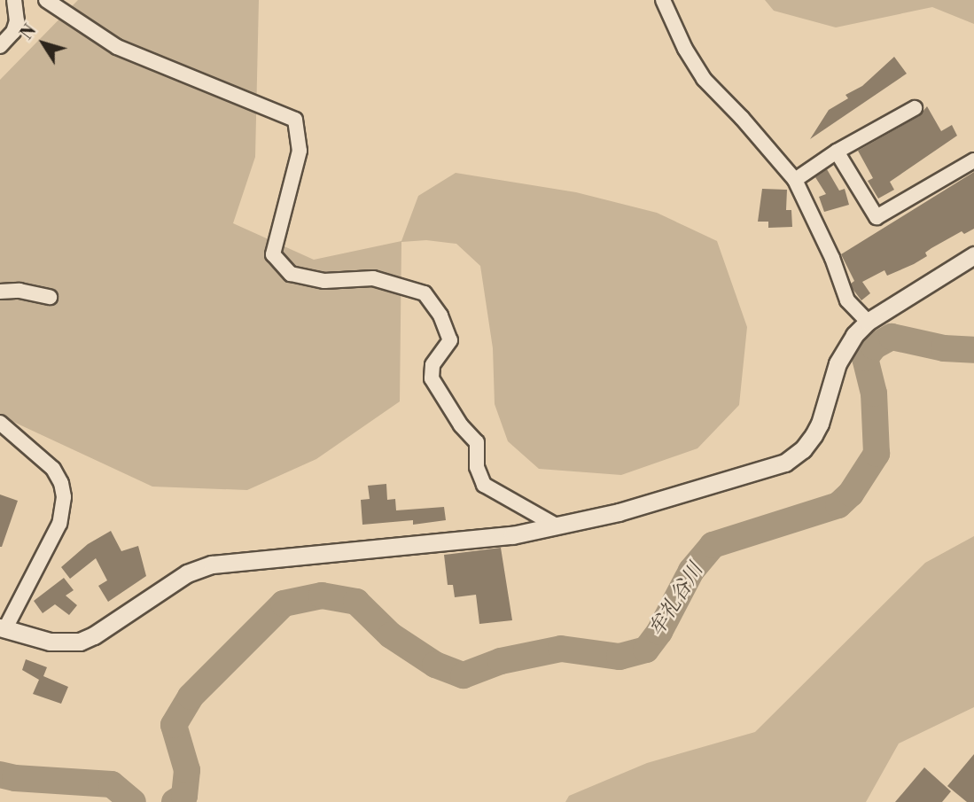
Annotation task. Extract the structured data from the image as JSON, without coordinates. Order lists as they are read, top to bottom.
{
  "water": ["牟礼谷川"],
  "north": "top left"
}
